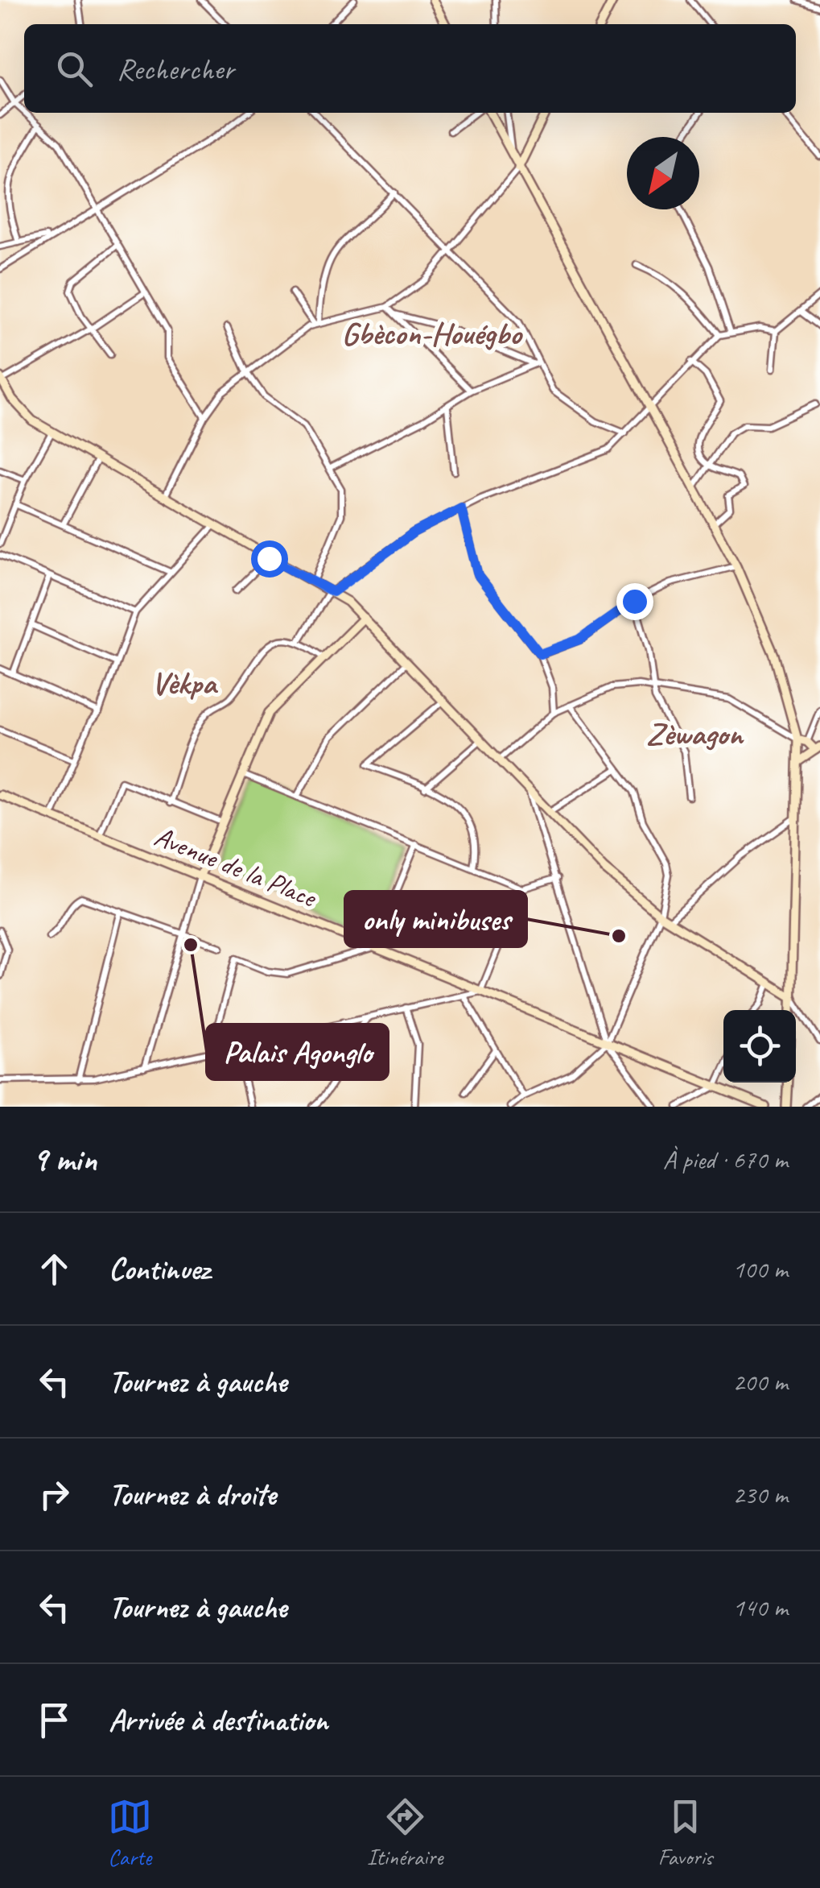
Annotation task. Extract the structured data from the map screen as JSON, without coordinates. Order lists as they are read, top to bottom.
{
  "streets": {
    "street": ["Avenue de la Place"]
  },
  "districts": ["Gbècon-Houégbo", "Vèkpa", "Zèwagon"],
  "places": ["only minibuses", "Palais Agonglo"],
  "north": "bottom left",
  "page": {
    "search": "Rechercher",
    "heading": ["9 min", "À pied · 670 m"],
    "list": [
      ["Continuez", "100 m"],
      ["Tournez à gauche", "200 m"],
      ["Tournez à droite", "230 m"],
      ["Tournez à gauche", "140 m"],
      "Arrivée à destination"
    ],
    "nav": ["Carte", "Itinéraire", "Favoris"]
  }
}
